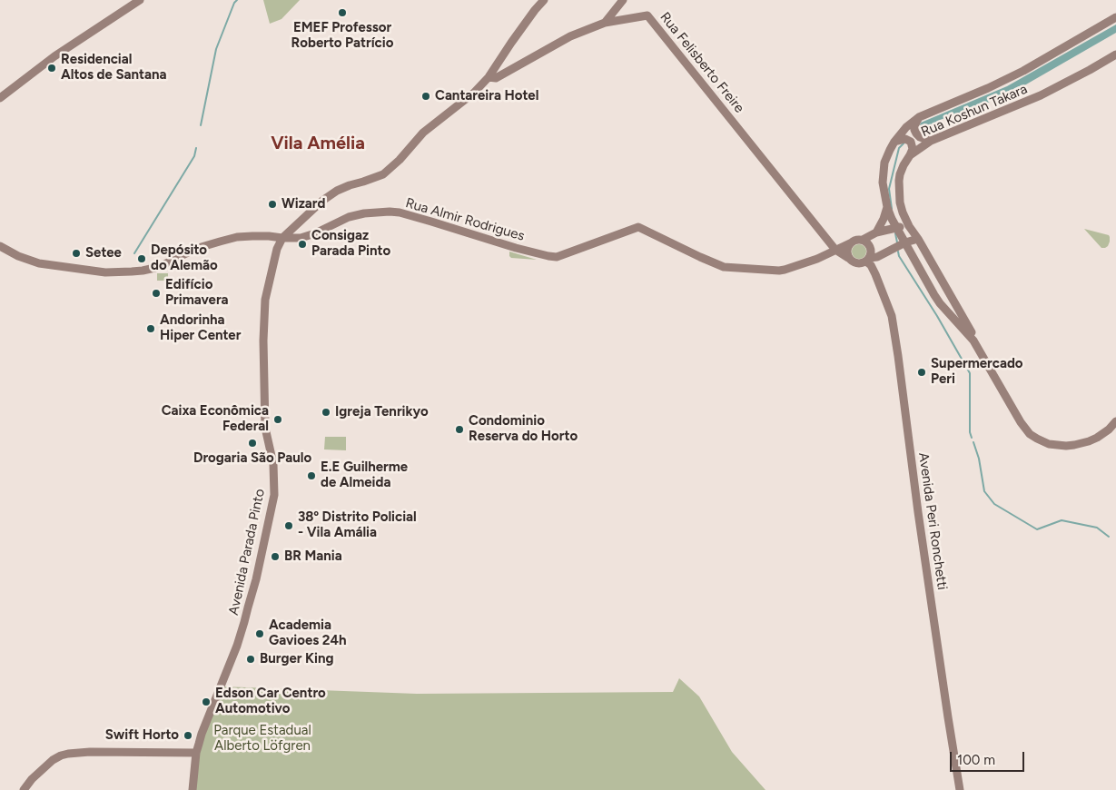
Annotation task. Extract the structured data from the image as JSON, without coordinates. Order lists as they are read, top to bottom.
{
  "streets": {
    "main road": [
      "Rua Felisberto Freire",
      "Rua Koshun Takara",
      "Rua Almir Rodrigues",
      "Avenida Peri Ronchetti",
      "Avenida Parada Pinto"
    ]
  },
  "crossings": [
    ["Rua Felisberto Freire", "Rua Almir Rodrigues"],
    ["Rua Felisberto Freire", "Avenida Peri Ronchetti"],
    ["Rua Felisberto Freire", "Avenida Parada Pinto"],
    ["Rua Almir Rodrigues", "Avenida Parada Pinto"]
  ],
  "districts": ["Vila Amélia"],
  "parks": ["Parque Estadual Alberto Löfgren"],
  "places": [
    "EMEF Professor Roberto Patrício",
    "Residencial Altos de Santana",
    "Cantareira Hotel",
    "Wizard",
    "Consigaz Parada Pinto",
    "Setee",
    "Depósito do Alemão",
    "Edifício Primavera",
    "Andorinha Hiper Center",
    "Supermercado Peri",
    "Igreja Tenrikyo",
    "Caixa Econômica Federal",
    "Condominio Reserva do Horto",
    "Drogaria São Paulo",
    "E.E Guilherme de Almeida",
    "38º Distrito Policial - Vila Amália",
    "BR Mania",
    "Academia Gavioes 24h",
    "Burger King",
    "Edson Car Centro Automotivo",
    "Swift Horto"
  ],
  "scale_bar": "100 m"
}
